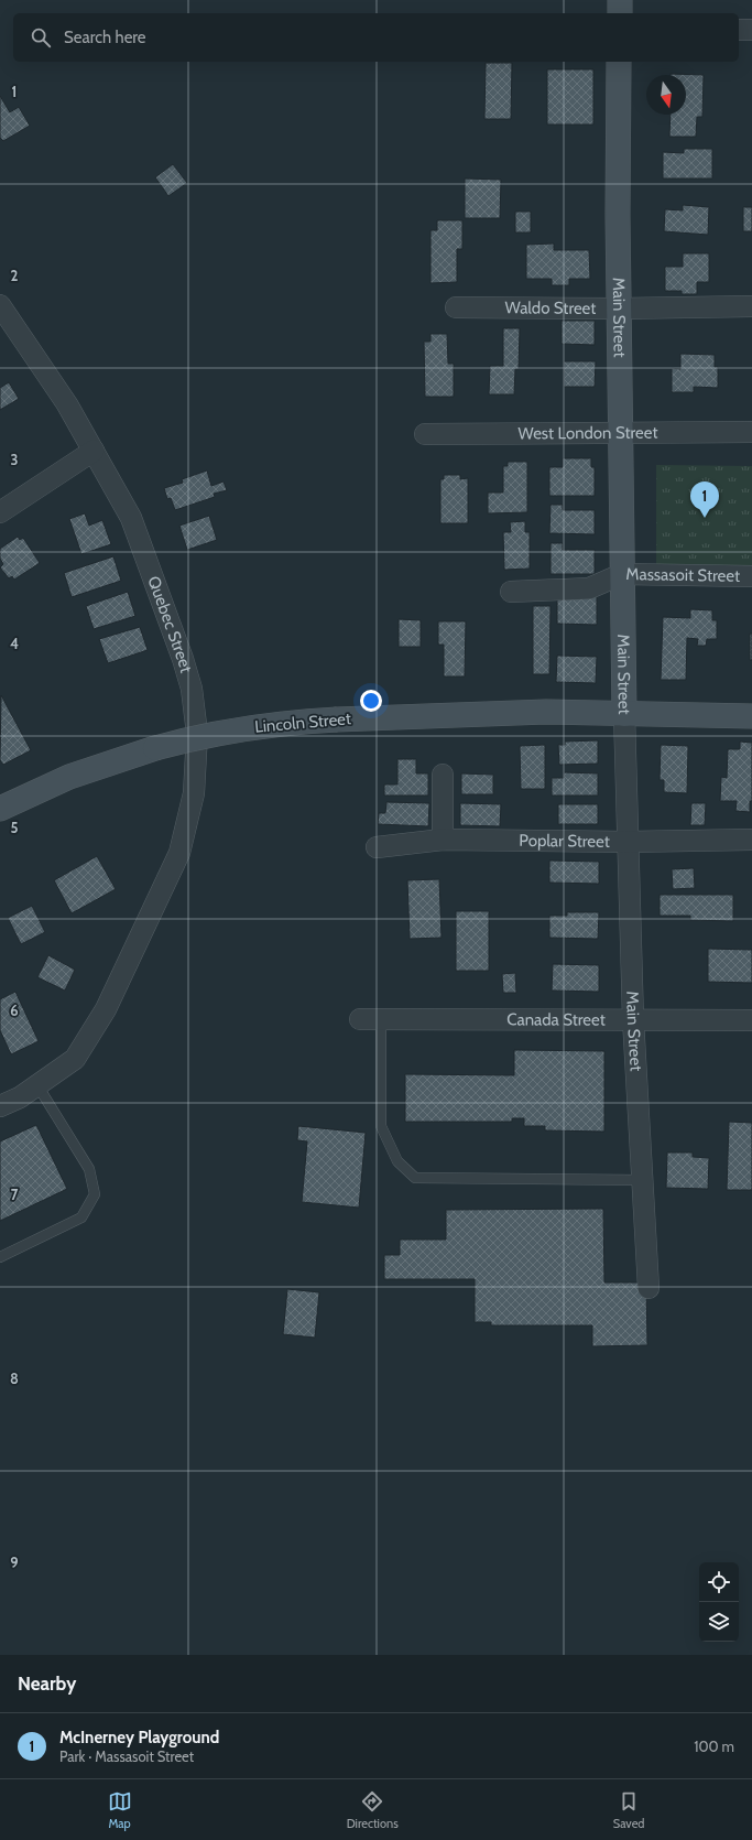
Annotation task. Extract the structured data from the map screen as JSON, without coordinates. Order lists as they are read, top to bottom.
{
  "streets": {
    "street": [
      "Waldo Street",
      "Main Street",
      "West London Street",
      "Massasoit Street",
      "Quebec Street",
      "Lincoln Street",
      "Poplar Street",
      "Canada Street"
    ]
  },
  "crossings": [
    ["Waldo Street", "Main Street"],
    ["Main Street", "West London Street"],
    ["Main Street", "Massasoit Street"],
    ["Main Street", "Lincoln Street"],
    ["Main Street", "Poplar Street"],
    ["Main Street", "Canada Street"]
  ],
  "north": "bottom",
  "page": {
    "search": "Search here",
    "pins": "1",
    "heading": "Nearby",
    "list": [
      {
        "mark": "1",
        "name": "McInerney Playground",
        "note": "Park · Massasoit Street",
        "value": "100 m"
      }
    ],
    "nav": ["Map", "Directions", "Saved"]
  },
  "grid": {
    "rows": [
      "1",
      "2",
      "3",
      "4",
      "5",
      "6",
      "7",
      "8",
      "9"
    ]
  }
}
